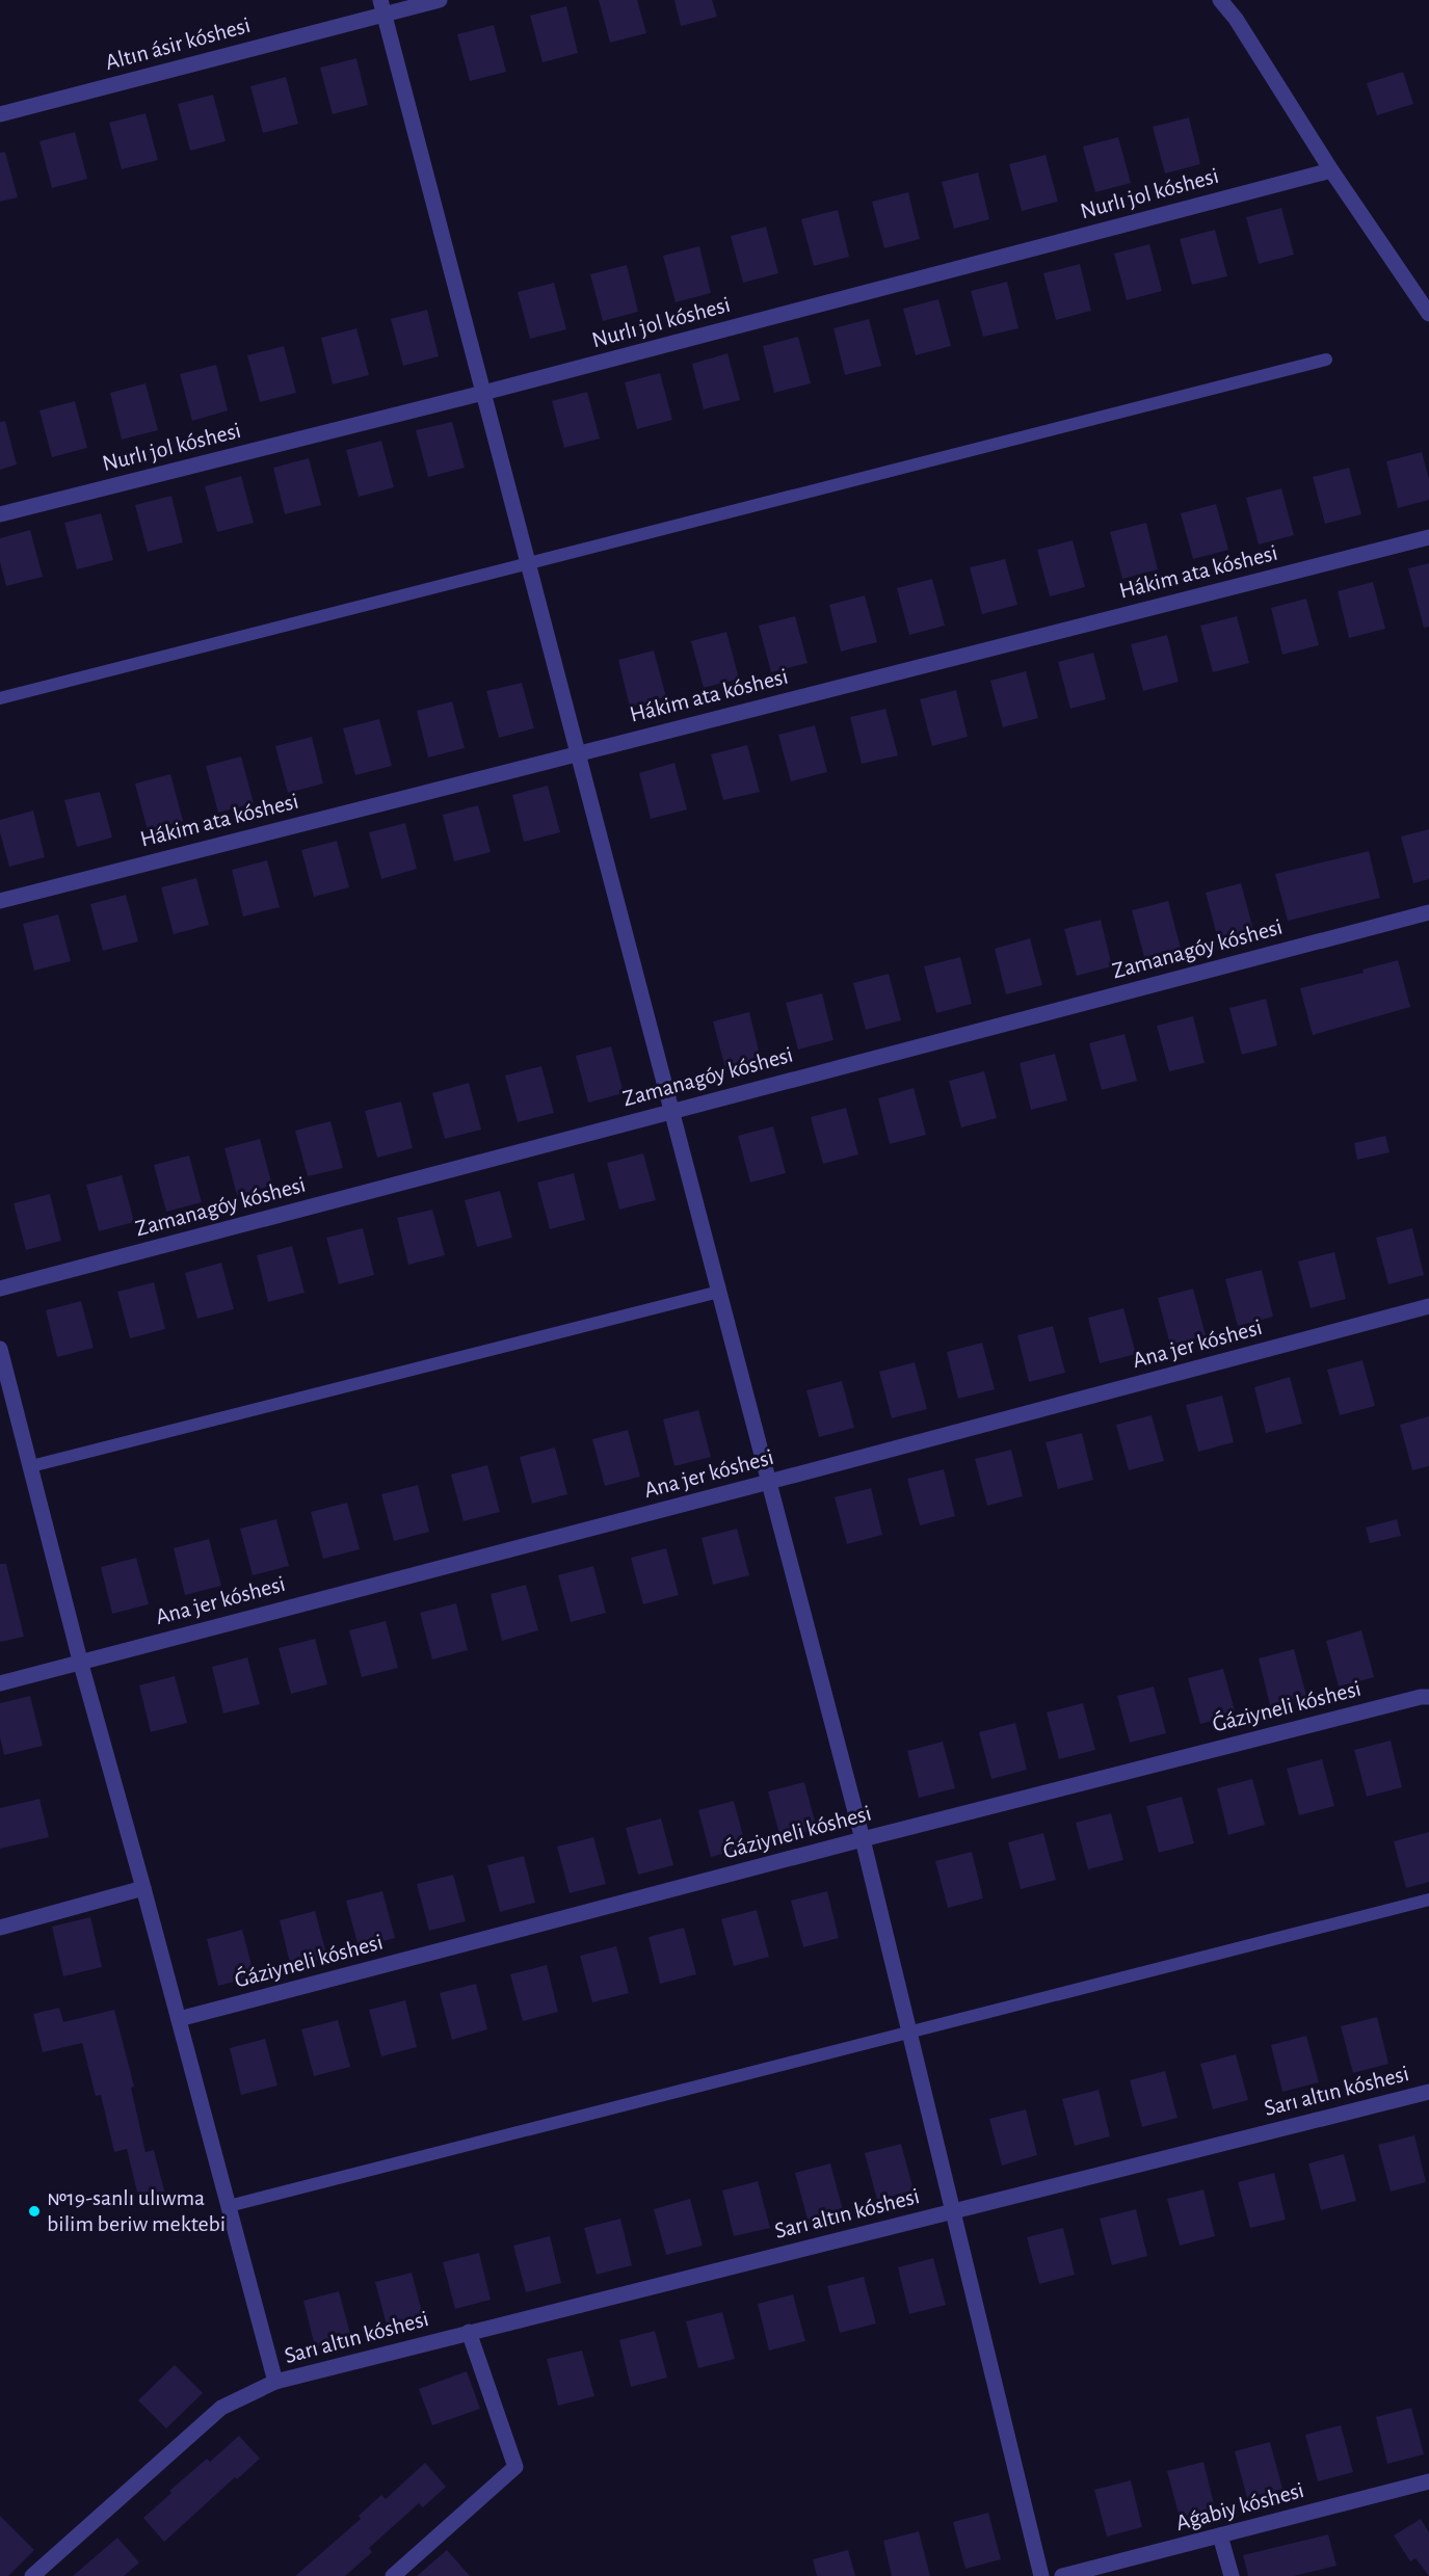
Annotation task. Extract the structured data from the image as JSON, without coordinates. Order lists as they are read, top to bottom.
{
  "streets": {
    "street": [
      "Altın ásir kóshesi",
      "Nurlı jol kóshesi",
      "Hákim ata kóshesi",
      "Zamanagóy kóshesi",
      "Ana jer kóshesi",
      "Ǵáziyneli kóshesi",
      "Sarı altın kóshesi",
      "Aǵabiy kóshesi"
    ]
  },
  "places": ["№19-sanlı ulıwma bilim beriw mektebi"]
}
